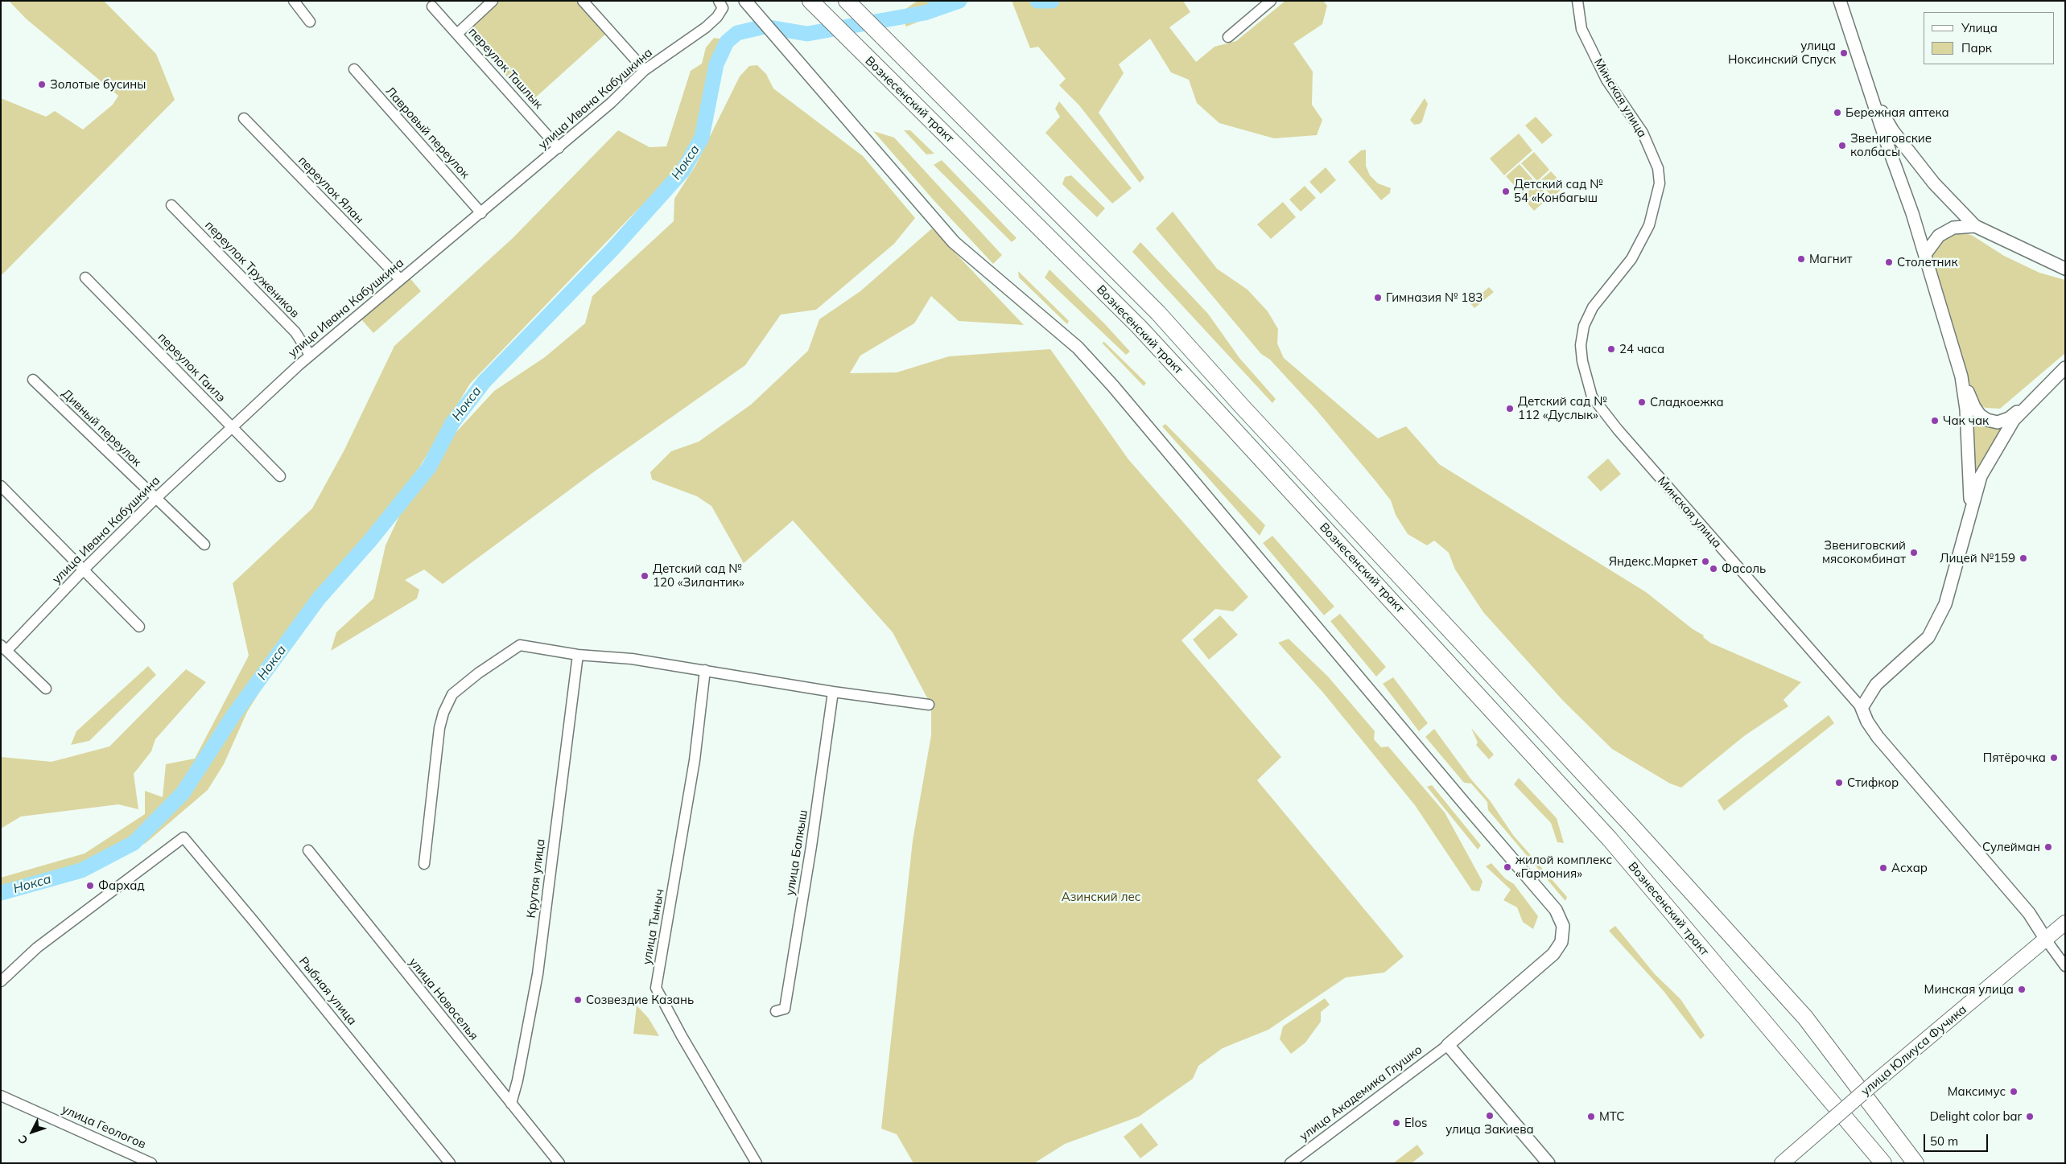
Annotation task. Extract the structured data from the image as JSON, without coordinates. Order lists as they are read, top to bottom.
{
  "streets": {
    "main road": ["Вознесенский тракт", "улица Юлиуса Фучика"],
    "street": [
      "переулок Ташлык",
      "Минская улица",
      "улица Ивана Кабушкина",
      "Лавровый переулок",
      "переулок Ялан",
      "переулок Тружеников",
      "переулок Гаилэ",
      "Дивный переулок",
      "улица Балкыш",
      "Крутая улица",
      "улица Тыныч",
      "Рыбная улица",
      "улица Новоселья",
      "улица Академика Глушко",
      "улица Геологов"
    ]
  },
  "crossings": [
    ["переулок Ташлык", "улица Ивана Кабушкина"],
    ["Минская улица", "улица Юлиуса Фучика"],
    ["улица Ивана Кабушкина", "Лавровый переулок"],
    ["улица Ивана Кабушкина", "переулок Ялан"],
    ["улица Ивана Кабушкина", "переулок Тружеников"],
    ["улица Ивана Кабушкина", "переулок Гаилэ"],
    ["улица Ивана Кабушкина", "Дивный переулок"],
    ["Крутая улица", "улица Новоселья"]
  ],
  "water": ["Нокса"],
  "parks": ["Азинский лес"],
  "places": [
    "улица Ноксинский Спуск",
    "Золотые бусины",
    "Бережная аптека",
    "Звениговские колбасы",
    "Детский сад № 54 «Конбагыш",
    "Магнит",
    "Столетник",
    "Гимназия № 183",
    "24 часа",
    "Сладкоежка",
    "Детский сад № 112 «Дуслык»",
    "Чак чак",
    "Звениговский мясокомбинат",
    "Лицей №159",
    "Яндекс.Маркет",
    "Фасоль",
    "Детский сад № 120 «Зилантик»",
    "Пятёрочка",
    "Стифкор",
    "Сулейман",
    "жилой комплекс «Гармония»",
    "Асхар",
    "Фархад",
    "Минская улица",
    "Созвездие Казань",
    "Максимус",
    "улица Закиева",
    "МТС",
    "Delight color bar",
    "Elos"
  ],
  "legend": ["Улица", "Парк"],
  "scale_bar": "50 m",
  "north": "bottom left"
}
